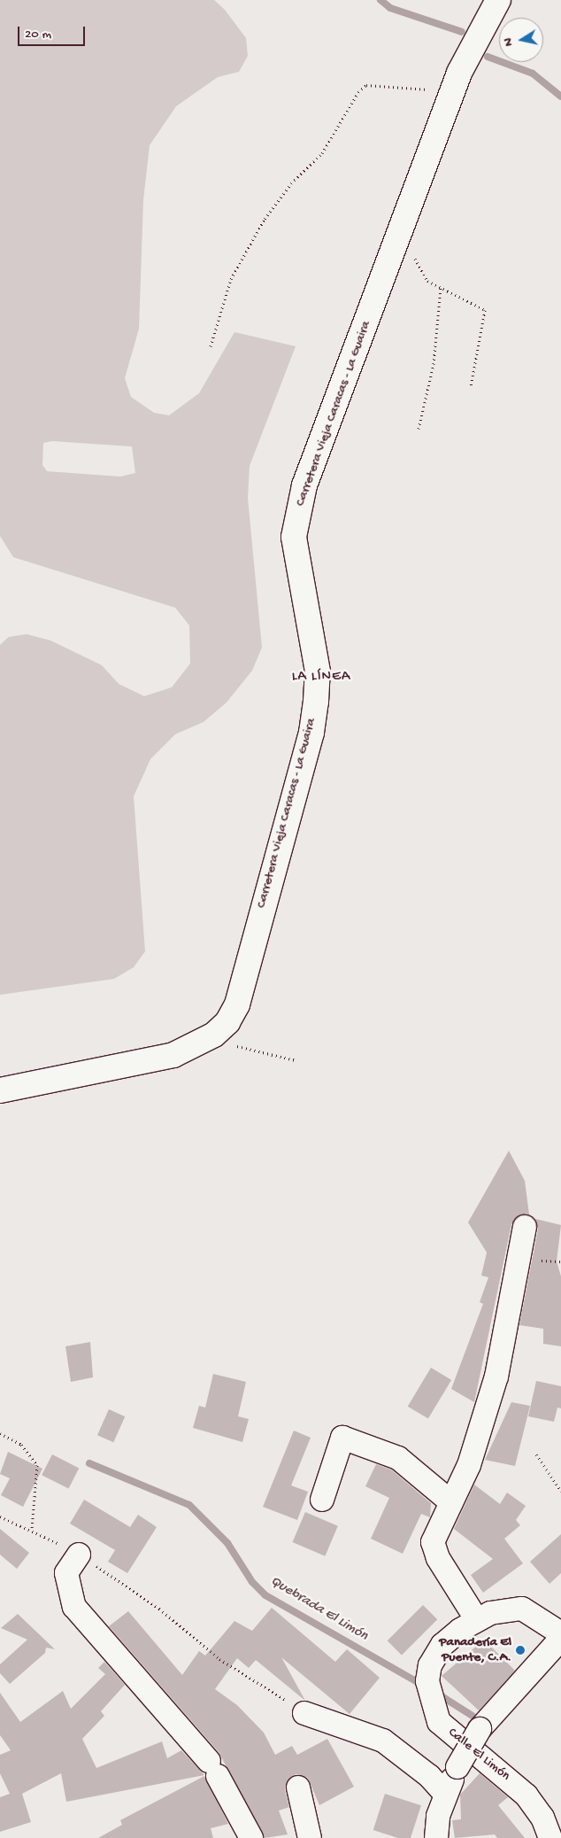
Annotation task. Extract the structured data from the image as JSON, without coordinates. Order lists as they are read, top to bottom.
{
  "streets": {
    "main road": ["Carretera Vieja Caracas - La Guaira"],
    "street": ["Calle El Limón"]
  },
  "districts": ["LA LÍNEA"],
  "water": ["Quebrada El Limón"],
  "places": ["Panadería El Puente, C.A."],
  "scale_bar": "20 m",
  "north": "left"
}
